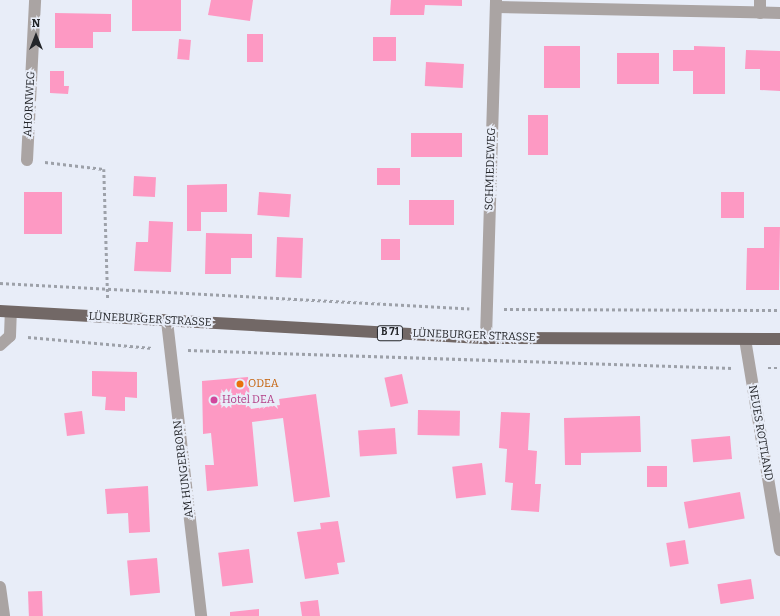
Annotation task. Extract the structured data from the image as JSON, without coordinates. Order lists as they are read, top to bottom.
{
  "streets": {
    "main road": ["LÜNEBURGER STRASSE", "B 71"],
    "street": [
      "AHORNWEG",
      "SCHMIEDEWEG",
      "NEUES ROTTLAND",
      "AM HUNGERBORN"
    ]
  },
  "crossings": [
    ["SCHMIEDEWEG", "LÜNEBURGER STRASSE"],
    ["LÜNEBURGER STRASSE", "NEUES ROTTLAND"],
    ["LÜNEBURGER STRASSE", "AM HUNGERBORN"]
  ],
  "places": ["ODEA", "Hotel DEA"],
  "north": "top"
}
